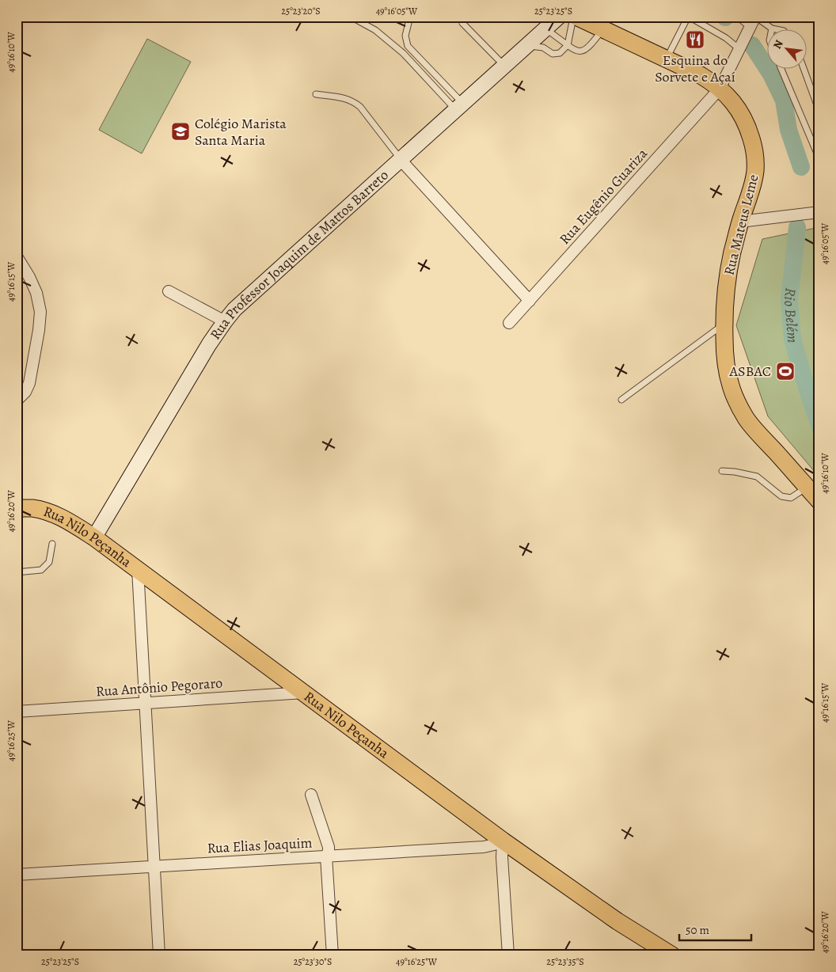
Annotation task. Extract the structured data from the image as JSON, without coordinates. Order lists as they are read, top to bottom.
{
  "streets": {
    "main road": ["Rua Mateus Leme", "Rua Professor Joaquim de Mattos Barreto", "Rua Nilo Peçanha"],
    "street": ["Rua Eugênio Guariza", "Rua Antônio Pegoraro", "Rua Elias Joaquim"]
  },
  "crossings": [
    ["Rua Eugênio Guariza", "Rua Mateus Leme"],
    ["Rua Professor Joaquim de Mattos Barreto", "Rua Nilo Peçanha"],
    ["Rua Nilo Peçanha", "Rua Antônio Pegoraro"],
    ["Rua Nilo Peçanha", "Rua Elias Joaquim"]
  ],
  "water": ["Rio Belém"],
  "places": {
    "restaurant": ["Esquina do Sorvete e Açaí"],
    "school or university": ["Colégio Marista Santa Maria"],
    "sports": ["ASBAC"]
  },
  "scale_bar": "50 m",
  "north": "top left",
  "coordinates": [
    "25°23'20\"S",
    "49°16'05\"W",
    "25°23'25\"S",
    "49°16'10\"W",
    "49°16'15\"W",
    "49°16'20\"W",
    "49°16'25\"W",
    "25°23'30\"S",
    "25°23'35\"S"
  ]
}
